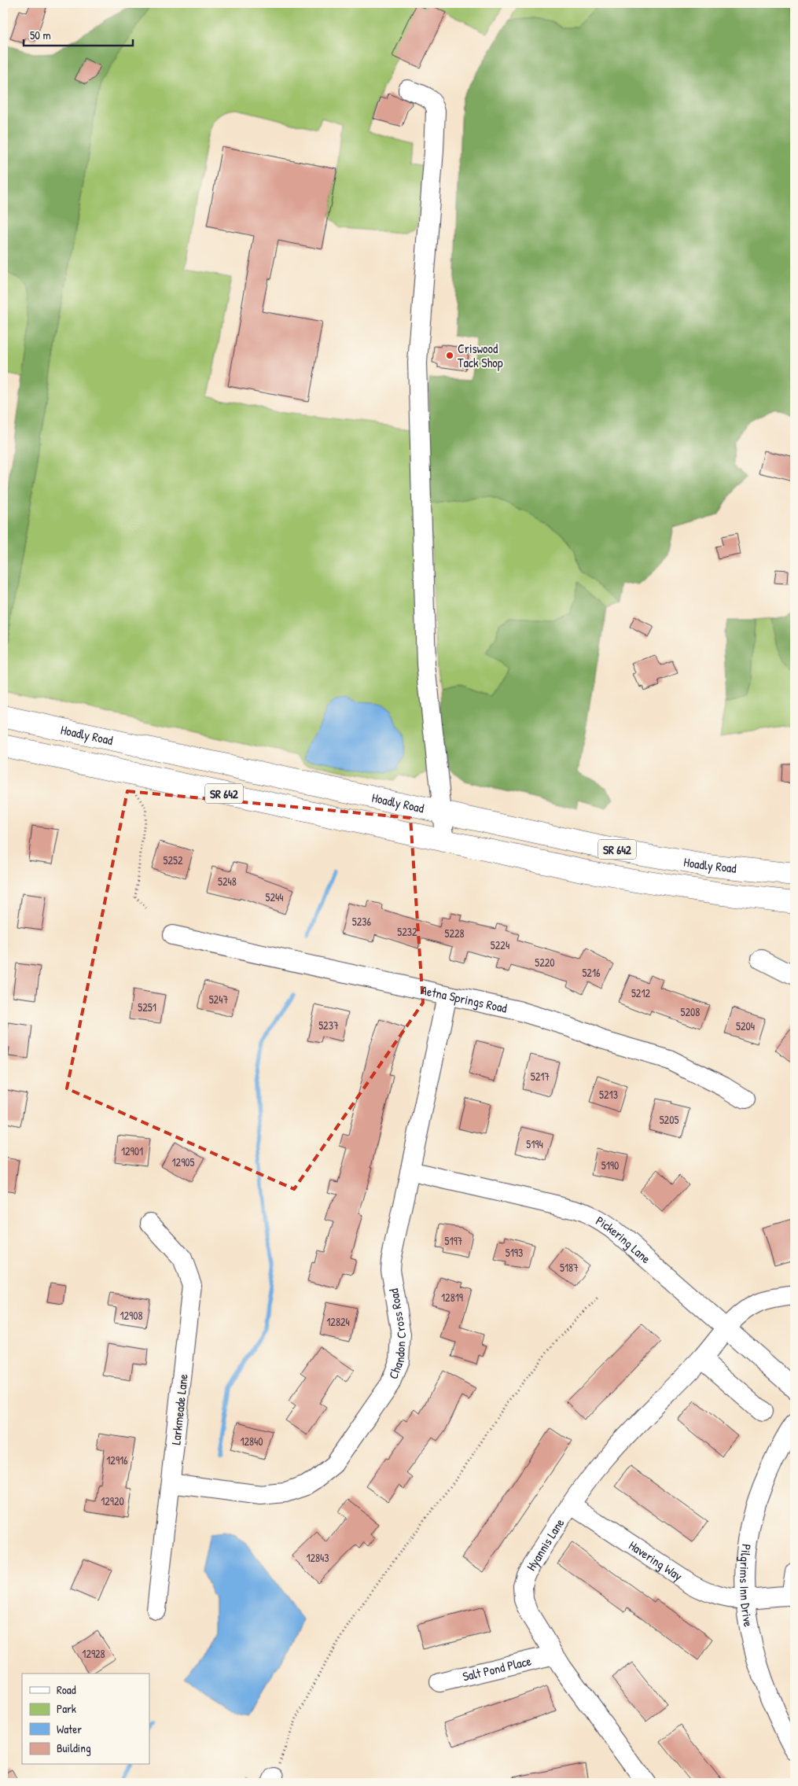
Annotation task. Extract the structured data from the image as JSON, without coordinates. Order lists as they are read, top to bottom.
{
  "streets": {
    "main road": ["Hoadly Road", "SR 642"],
    "street": [
      "Aetna Springs Road",
      "Pickering Lane",
      "Chandon Cross Road",
      "Larkmeade Lane",
      "Hyannis Lane",
      "Havering Way",
      "Pilgrims Inn Drive",
      "Salt Pond Place"
    ]
  },
  "crossings": [
    ["Aetna Springs Road", "Chandon Cross Road"],
    ["Pickering Lane", "Chandon Cross Road"],
    ["Pickering Lane", "Hyannis Lane"],
    ["Chandon Cross Road", "Larkmeade Lane"],
    ["Hyannis Lane", "Havering Way"],
    ["Hyannis Lane", "Salt Pond Place"],
    ["Havering Way", "Pilgrims Inn Drive"]
  ],
  "places": ["Criswood Tack Shop"],
  "house_numbers": [
    "5252",
    "5248",
    "5244",
    "5236",
    "5232",
    "5228",
    "5224",
    "5220",
    "5216",
    "5212",
    "5247",
    "5251",
    "5208",
    "5237",
    "5204",
    "5217",
    "5213",
    "5205",
    "5194",
    "12901",
    "12905",
    "5190",
    "5197",
    "5193",
    "5187",
    "12819",
    "12908",
    "12824",
    "12840",
    "12916",
    "12920",
    "12843",
    "12928"
  ],
  "legend": [
    "Road",
    "Park",
    "Water",
    "Building"
  ],
  "scale_bar": "50 m"
}
